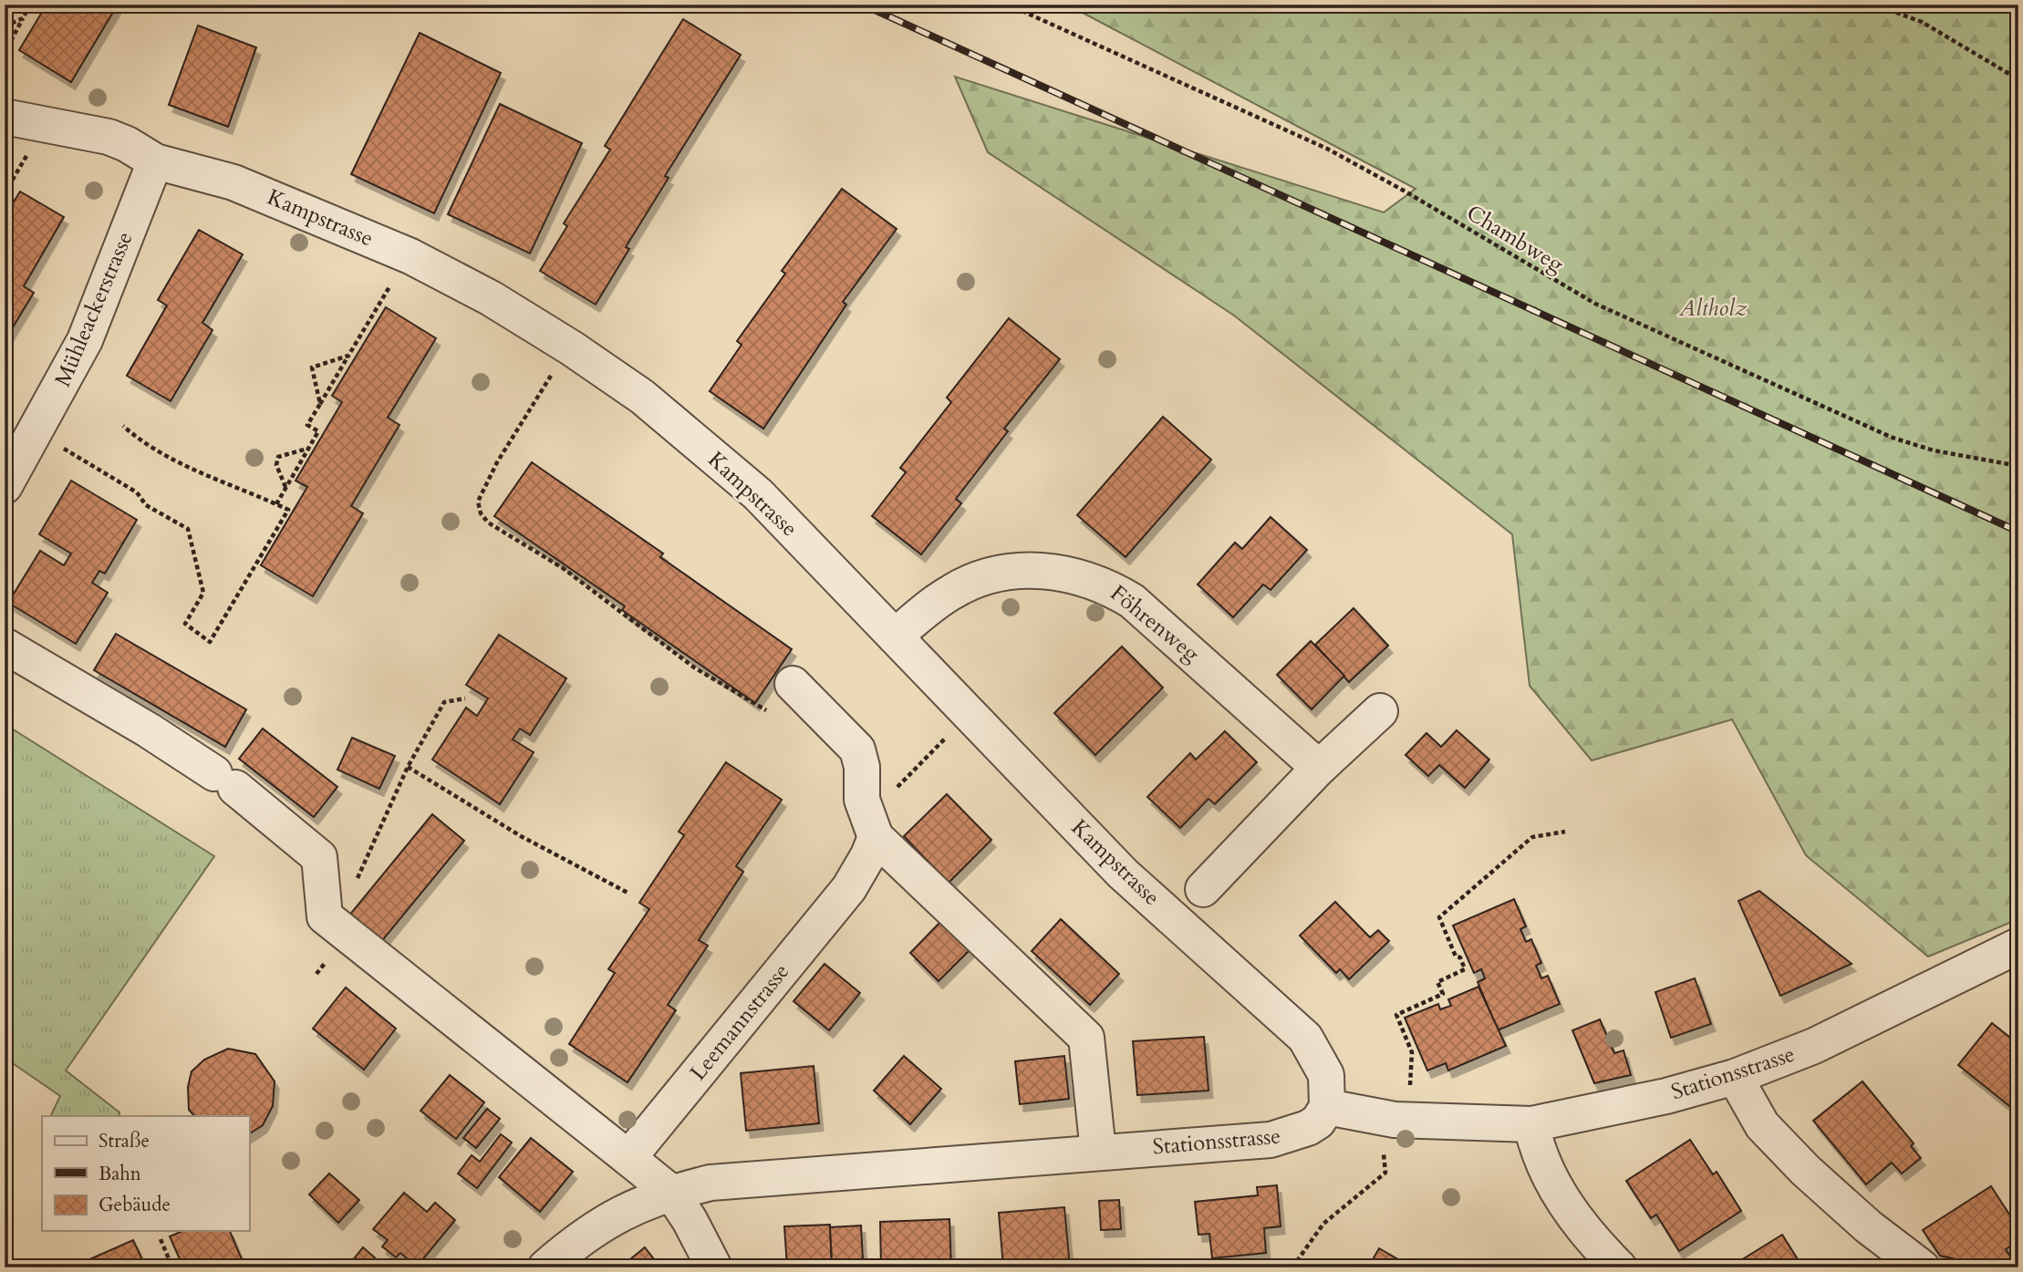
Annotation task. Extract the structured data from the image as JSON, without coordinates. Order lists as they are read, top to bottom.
{
  "streets": {
    "street": [
      "Kampstrasse",
      "Mühleackerstrasse",
      "Föhrenweg",
      "Leemannstrasse",
      "Stationsstrasse"
    ],
    "path": ["Chambweg"]
  },
  "crossings": [
    ["Kampstrasse", "Mühleackerstrasse"],
    ["Kampstrasse", "Föhrenweg"],
    ["Kampstrasse", "Stationsstrasse"]
  ],
  "parks": ["Altholz"],
  "legend": ["Straße", "Bahn", "Gebäude"]
}
